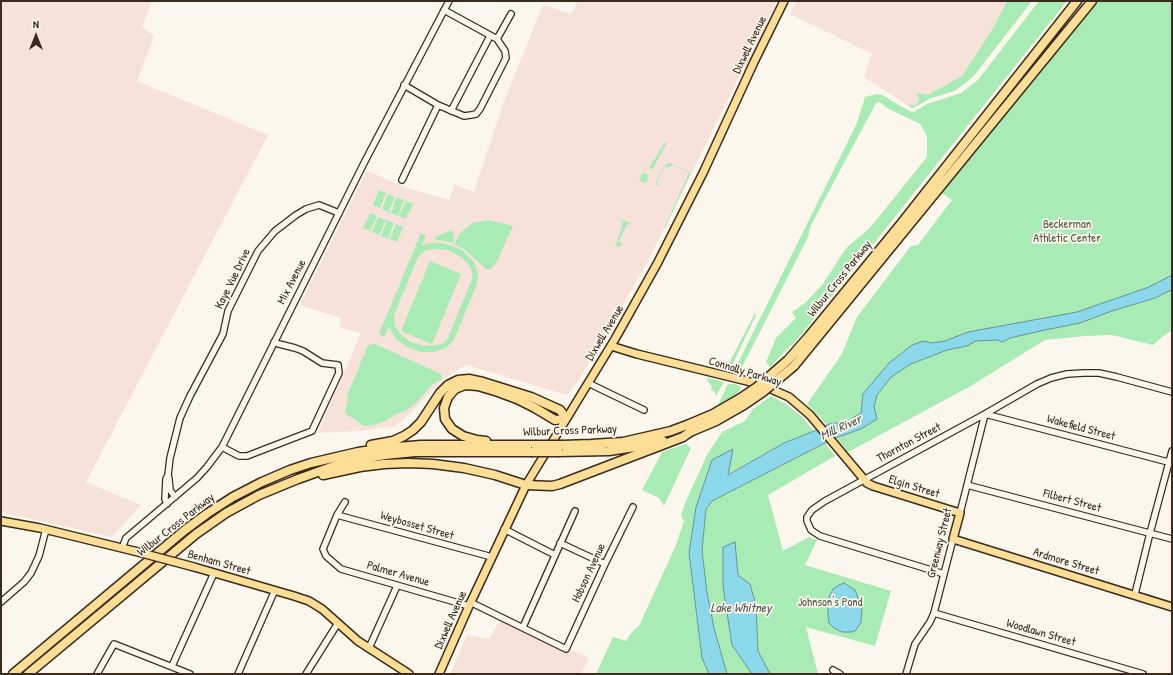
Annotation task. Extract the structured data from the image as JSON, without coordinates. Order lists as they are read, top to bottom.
{
  "streets": {
    "highway": ["Wilbur Cross Parkway"],
    "main road": [
      "Dixwell Avenue",
      "Connolly Parkway",
      "Elgin Street",
      "Greenway Street",
      "Ardmore Street",
      "Benham Street"
    ],
    "street": [
      "Kaye Vue Drive",
      "Mix Avenue",
      "Wakefield Street",
      "Thornton Street",
      "Filbert Street",
      "Weybosset Street",
      "Hobson Avenue",
      "Palmer Avenue",
      "Woodlawn Street"
    ]
  },
  "crossings": [
    ["Dixwell Avenue", "Connolly Parkway"],
    ["Dixwell Avenue", "Weybosset Street"],
    ["Dixwell Avenue", "Palmer Avenue"],
    ["Kaye Vue Drive", "Mix Avenue"],
    ["Mix Avenue", "Benham Street"],
    ["Connolly Parkway", "Thornton Street"],
    ["Connolly Parkway", "Elgin Street"],
    ["Wakefield Street", "Thornton Street"],
    ["Wakefield Street", "Greenway Street"],
    ["Thornton Street", "Elgin Street"],
    ["Thornton Street", "Greenway Street"],
    ["Elgin Street", "Greenway Street"],
    ["Filbert Street", "Greenway Street"],
    ["Weybosset Street", "Palmer Avenue"],
    ["Greenway Street", "Ardmore Street"],
    ["Greenway Street", "Woodlawn Street"],
    ["Hobson Avenue", "Palmer Avenue"]
  ],
  "water": ["Mill River", "Lake Whitney"],
  "parks": ["Beckerman Athletic Center", "Johnson's Pond"],
  "north": "top"
}
